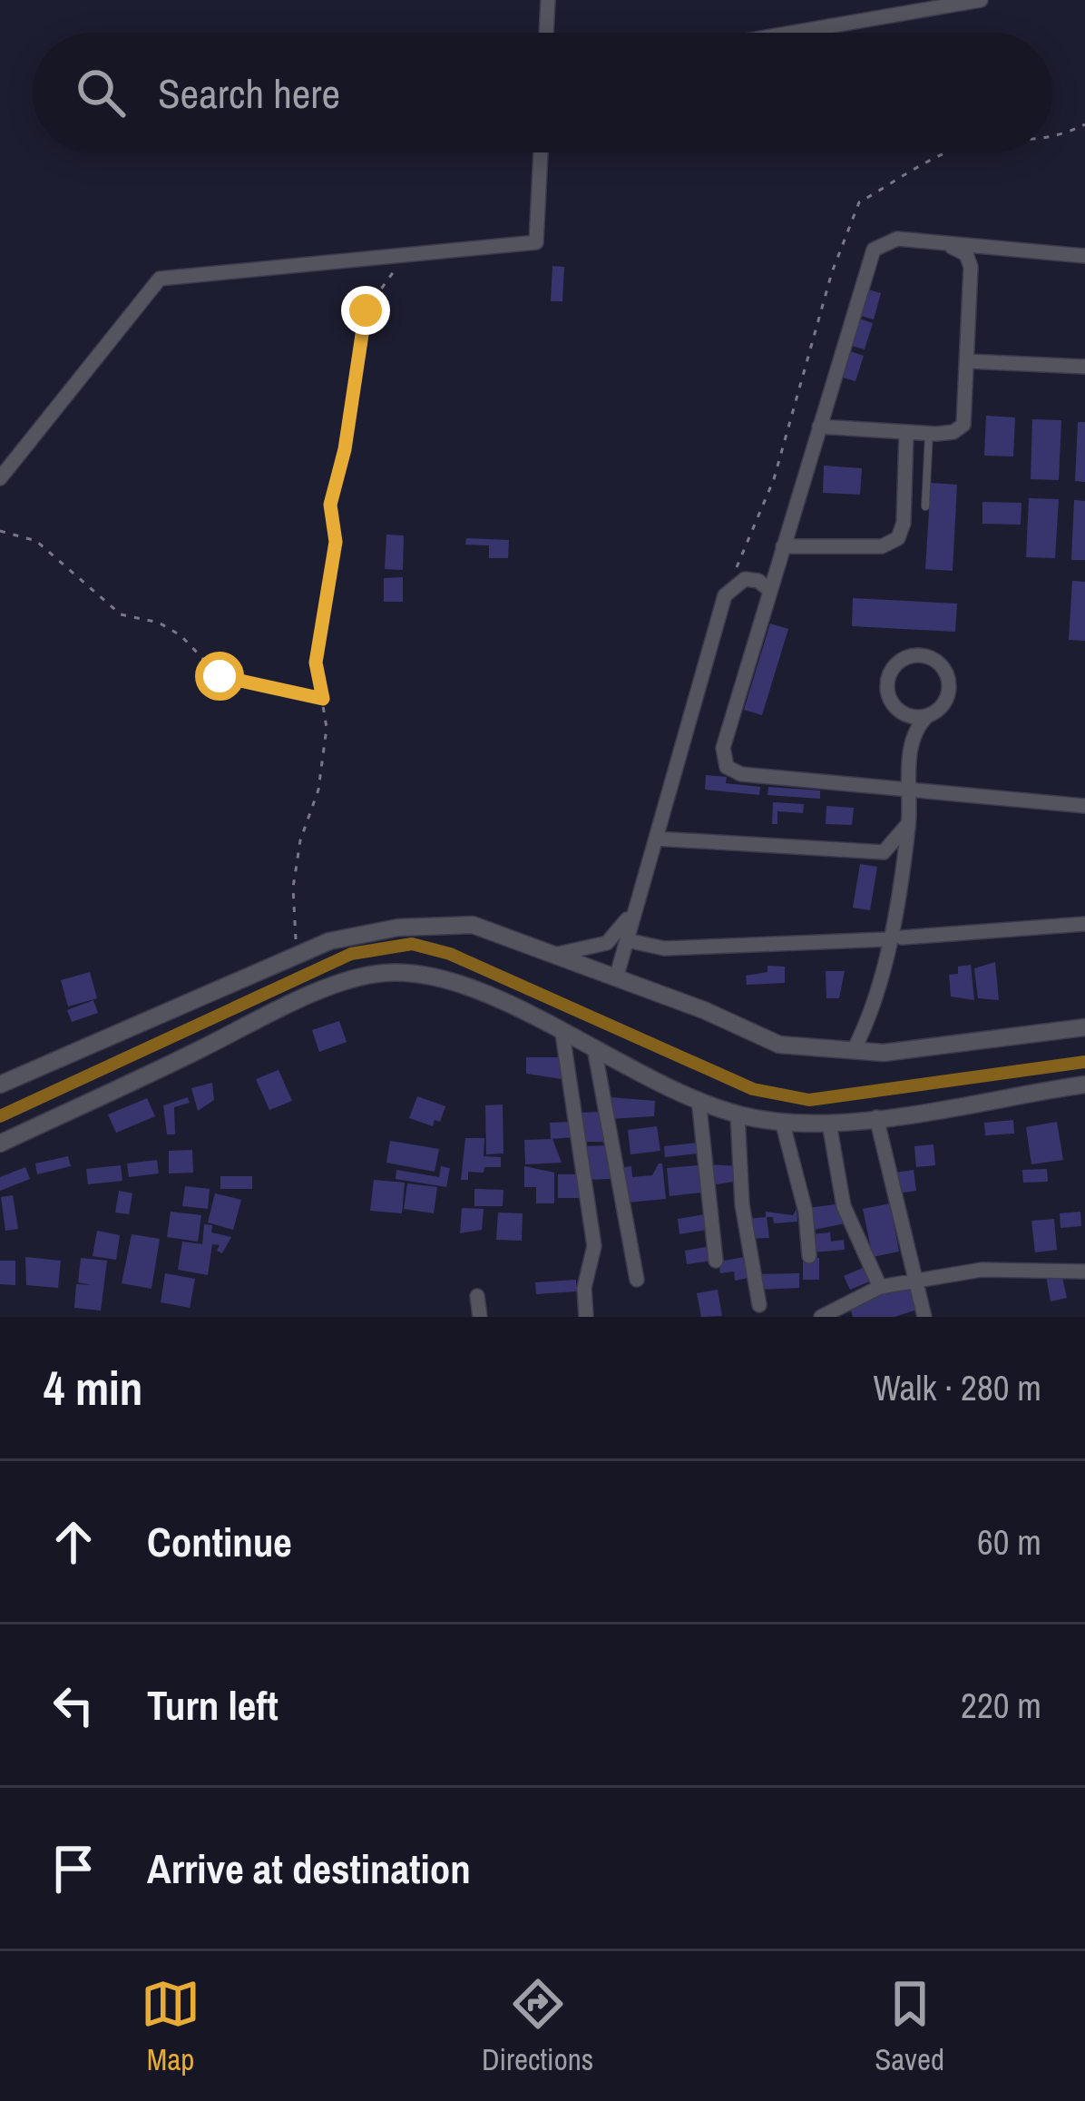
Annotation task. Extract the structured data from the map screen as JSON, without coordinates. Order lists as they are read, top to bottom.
{
  "page": {
    "search": "Search here",
    "heading": ["4 min", "Walk · 280 m"],
    "list": [
      ["Continue", "60 m"],
      ["Turn left", "220 m"],
      "Arrive at destination"
    ],
    "nav": ["Map", "Directions", "Saved"]
  }
}
